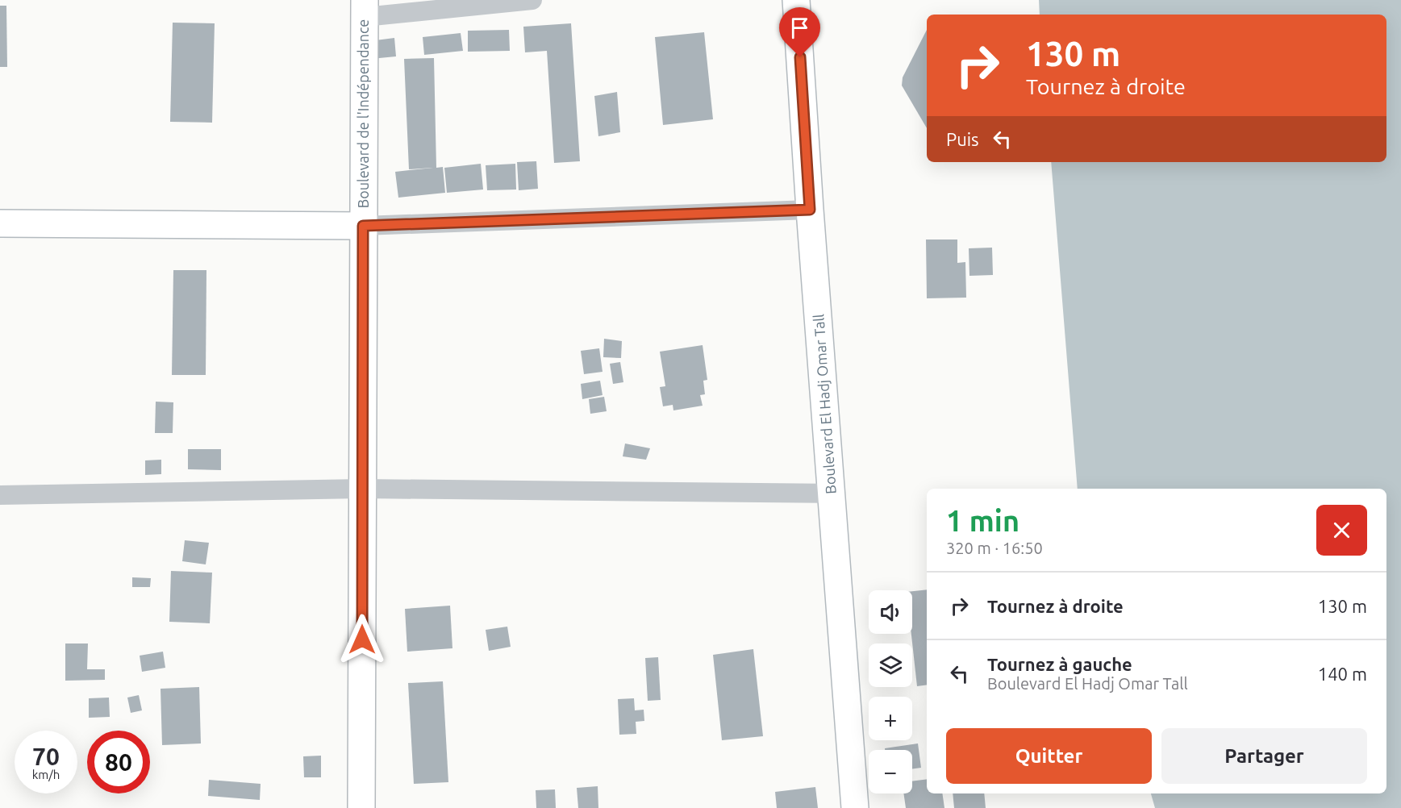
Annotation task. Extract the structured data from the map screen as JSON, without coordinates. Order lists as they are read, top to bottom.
{
  "streets": {
    "main road": ["Boulevard de l'Indépendance", "Boulevard El Hadj Omar Tall"]
  },
  "page": {
    "turn": ["130 m", "Tournez à droite"],
    "then": "Puis",
    "heading": ["1 min", "320 m · 16:50"],
    "list": [
      {
        "name": "Tournez à droite",
        "value": "130 m"
      },
      {
        "name": "Tournez à gauche",
        "note": "Boulevard El Hadj Omar Tall",
        "value": "140 m"
      }
    ],
    "map_buttons": ["+", "−"],
    "buttons": ["Quitter", "Partager"],
    "speed": "70 km/h",
    "limit": "80"
  }
}
